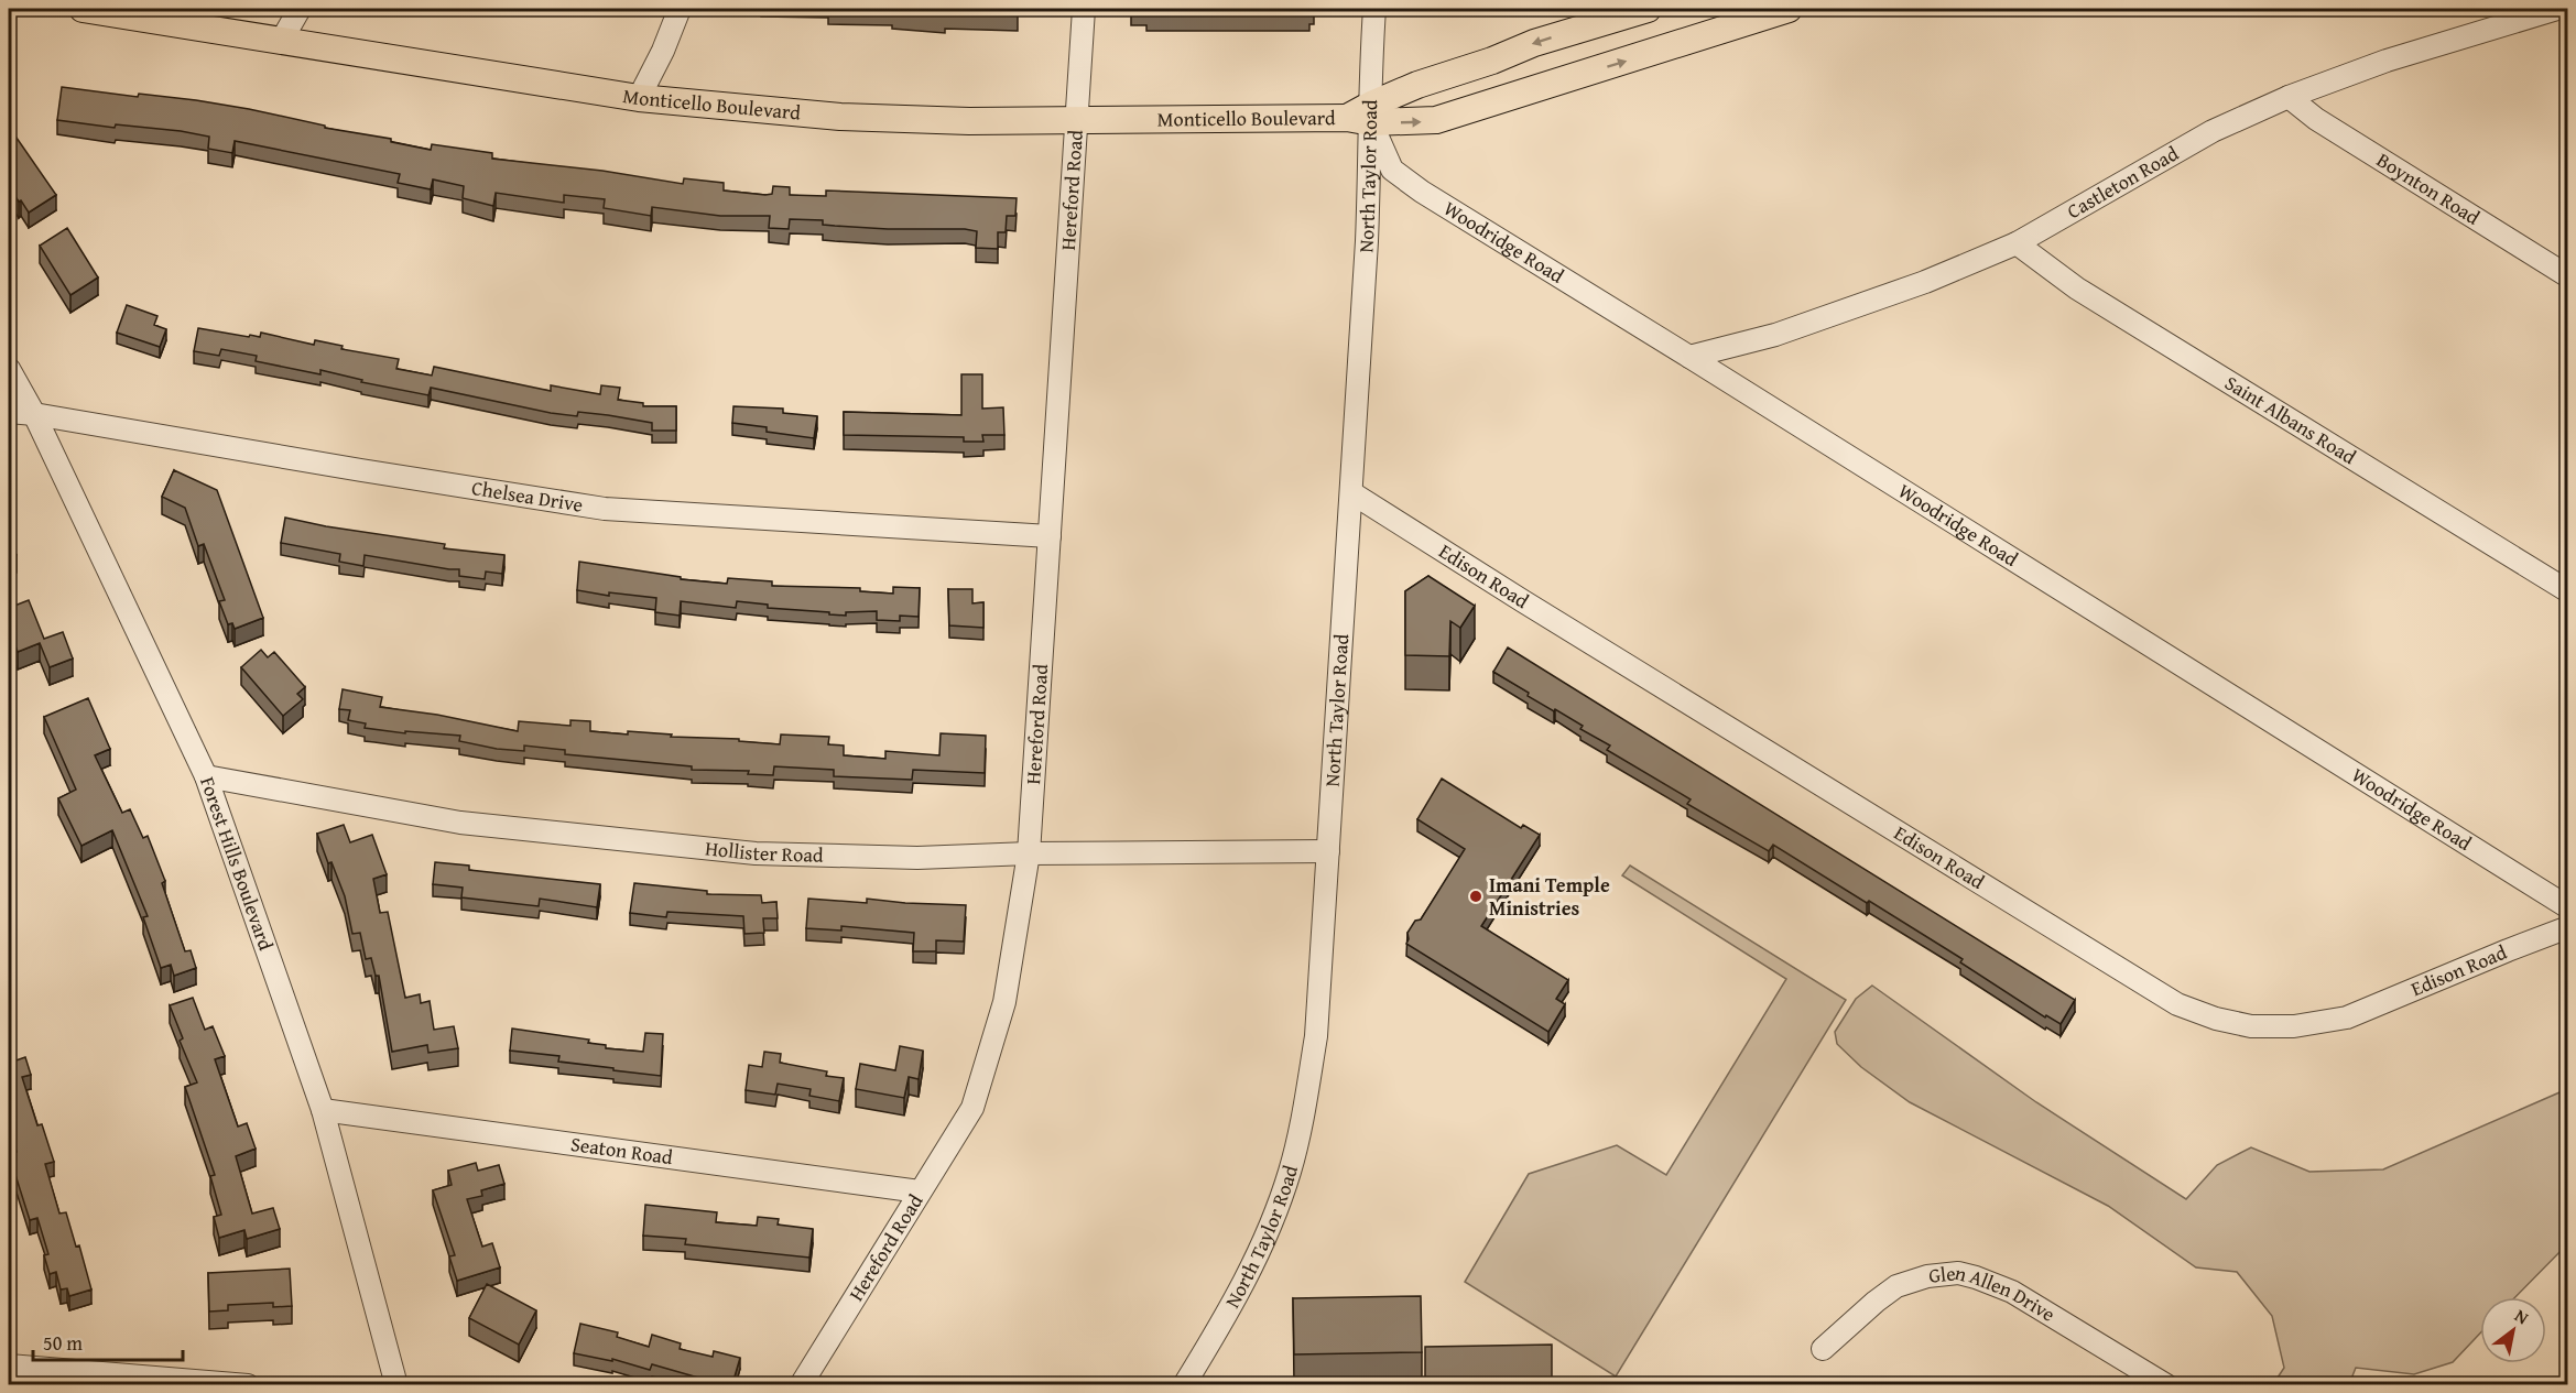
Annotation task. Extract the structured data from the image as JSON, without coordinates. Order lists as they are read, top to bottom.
{
  "streets": {
    "main road": ["Monticello Boulevard"],
    "street": [
      "North Taylor Road",
      "Castleton Road",
      "Boynton Road",
      "Hereford Road",
      "Woodridge Road",
      "Saint Albans Road",
      "Chelsea Drive",
      "Edison Road",
      "Hollister Road",
      "Forest Hills Boulevard",
      "Seaton Road",
      "Glen Allen Drive"
    ]
  },
  "crossings": [
    ["Monticello Boulevard", "North Taylor Road"],
    ["Monticello Boulevard", "Hereford Road"],
    ["Monticello Boulevard", "Woodridge Road"],
    ["North Taylor Road", "Woodridge Road"],
    ["North Taylor Road", "Edison Road"],
    ["North Taylor Road", "Hollister Road"],
    ["Castleton Road", "Boynton Road"],
    ["Castleton Road", "Woodridge Road"],
    ["Castleton Road", "Saint Albans Road"],
    ["Hereford Road", "Chelsea Drive"],
    ["Hereford Road", "Hollister Road"],
    ["Hereford Road", "Seaton Road"],
    ["Chelsea Drive", "Forest Hills Boulevard"],
    ["Hollister Road", "Forest Hills Boulevard"],
    ["Forest Hills Boulevard", "Seaton Road"]
  ],
  "places": ["Imani Temple Ministries"],
  "scale_bar": "50 m",
  "north": "top right"
}
